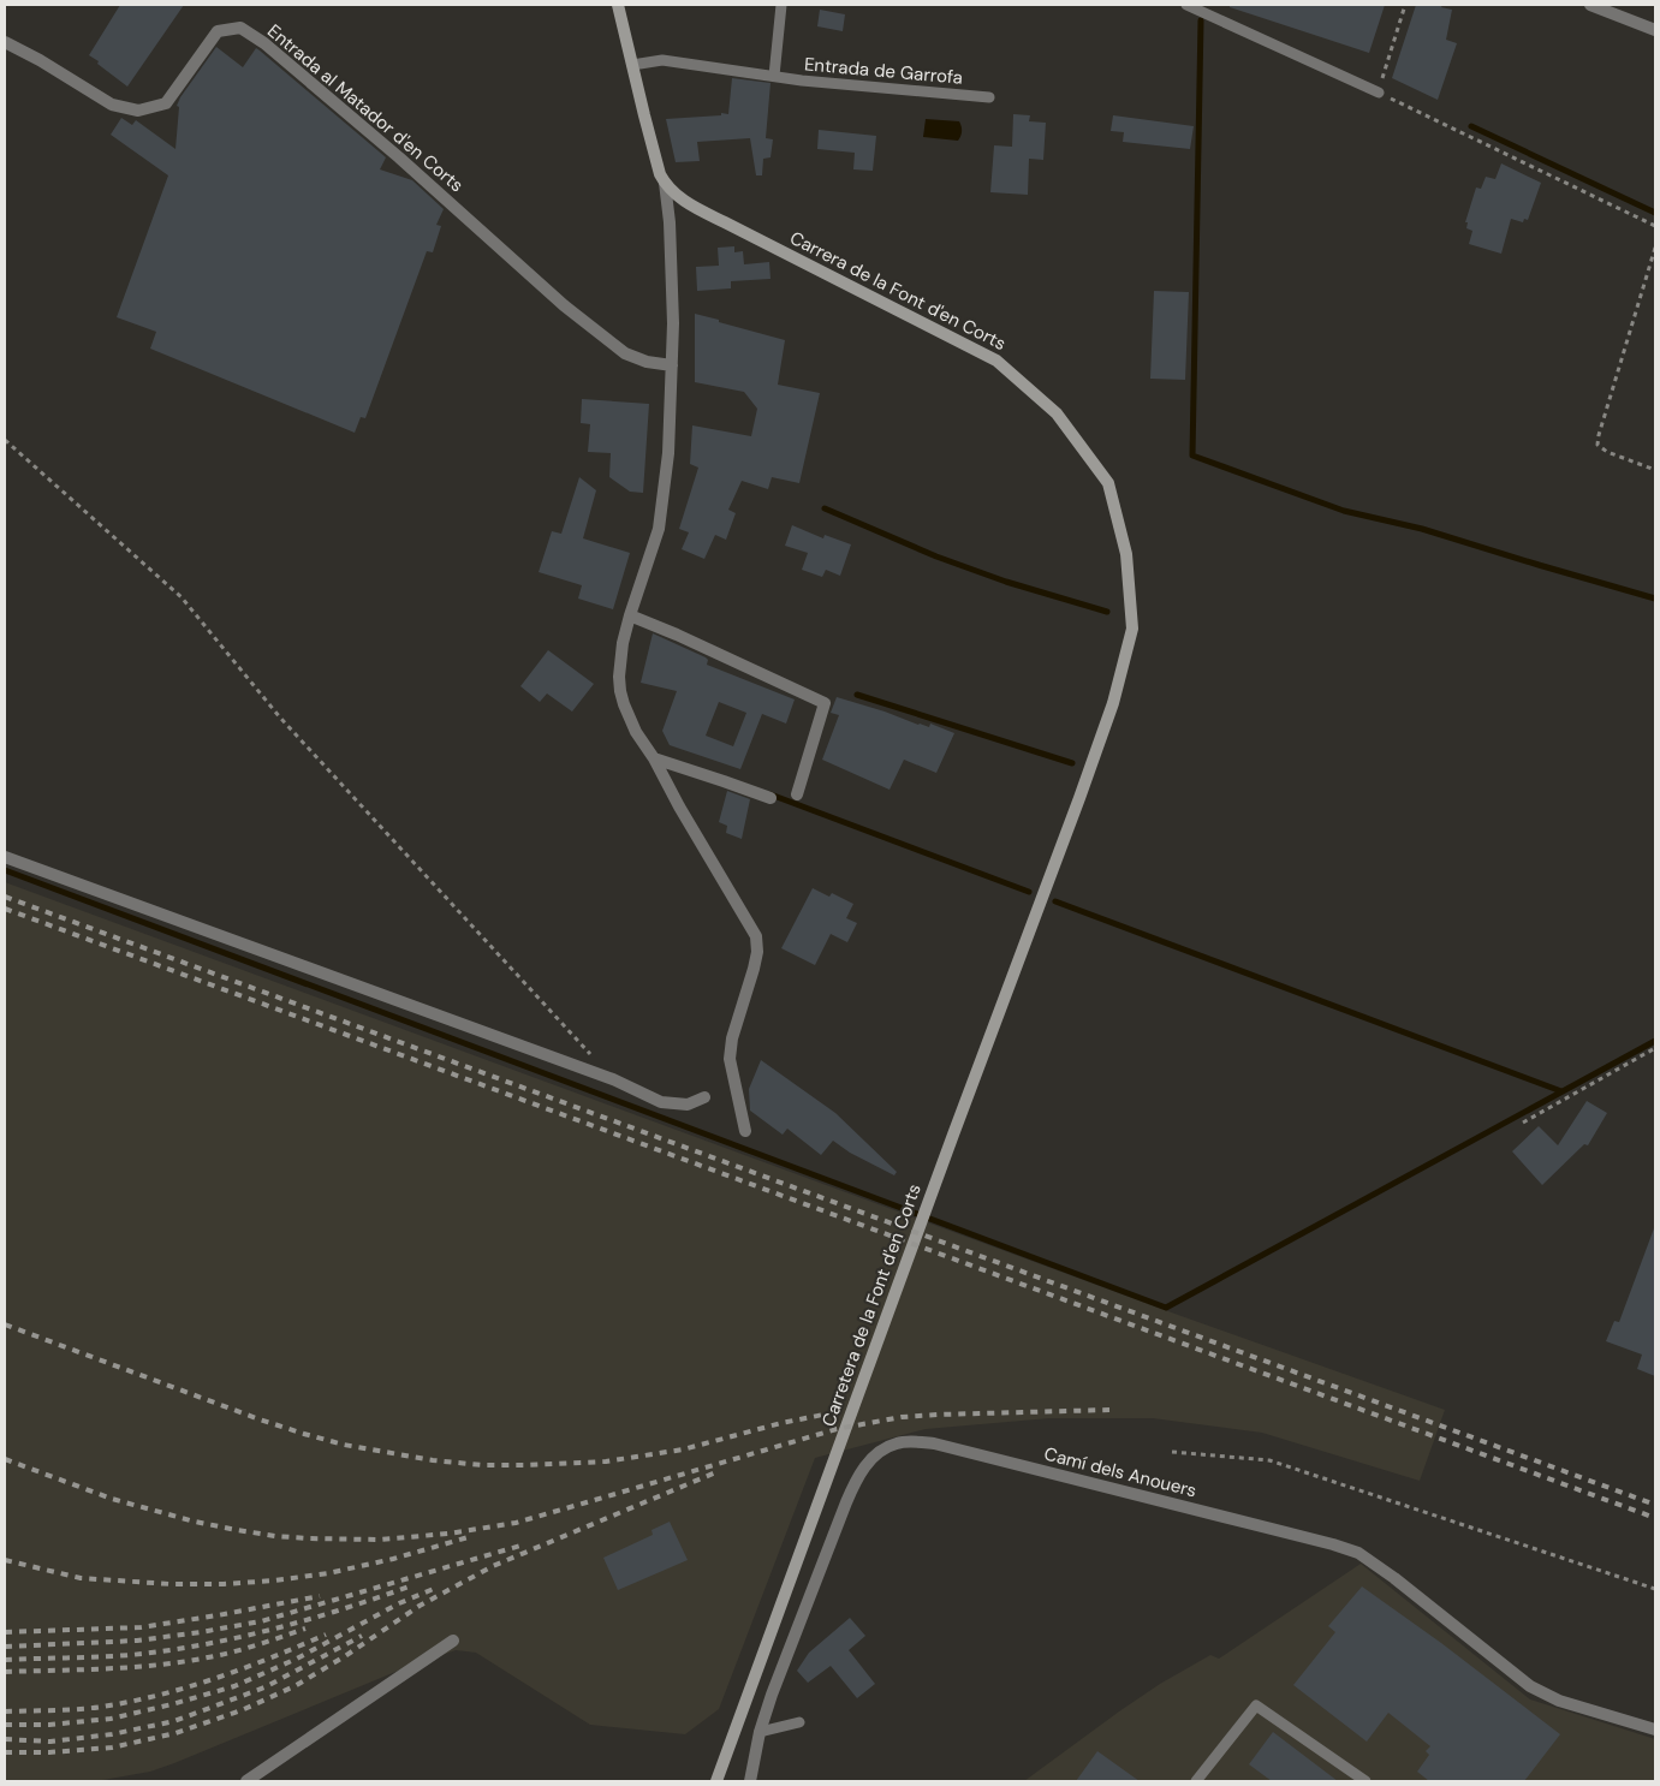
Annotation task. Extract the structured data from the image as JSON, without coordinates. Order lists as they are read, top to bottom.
{
  "streets": {
    "street": [
      "Entrada al Matador d'en Corts",
      "Carrera de la Font d'en Corts",
      "Carretera de la Font d'en Corts",
      "Camí dels Anouers"
    ],
    "lane": ["Entrada de Garrofa"]
  },
  "crossings": [
    ["Carrera de la Font d'en Corts", "Carretera de la Font d'en Corts"]
  ]
}
